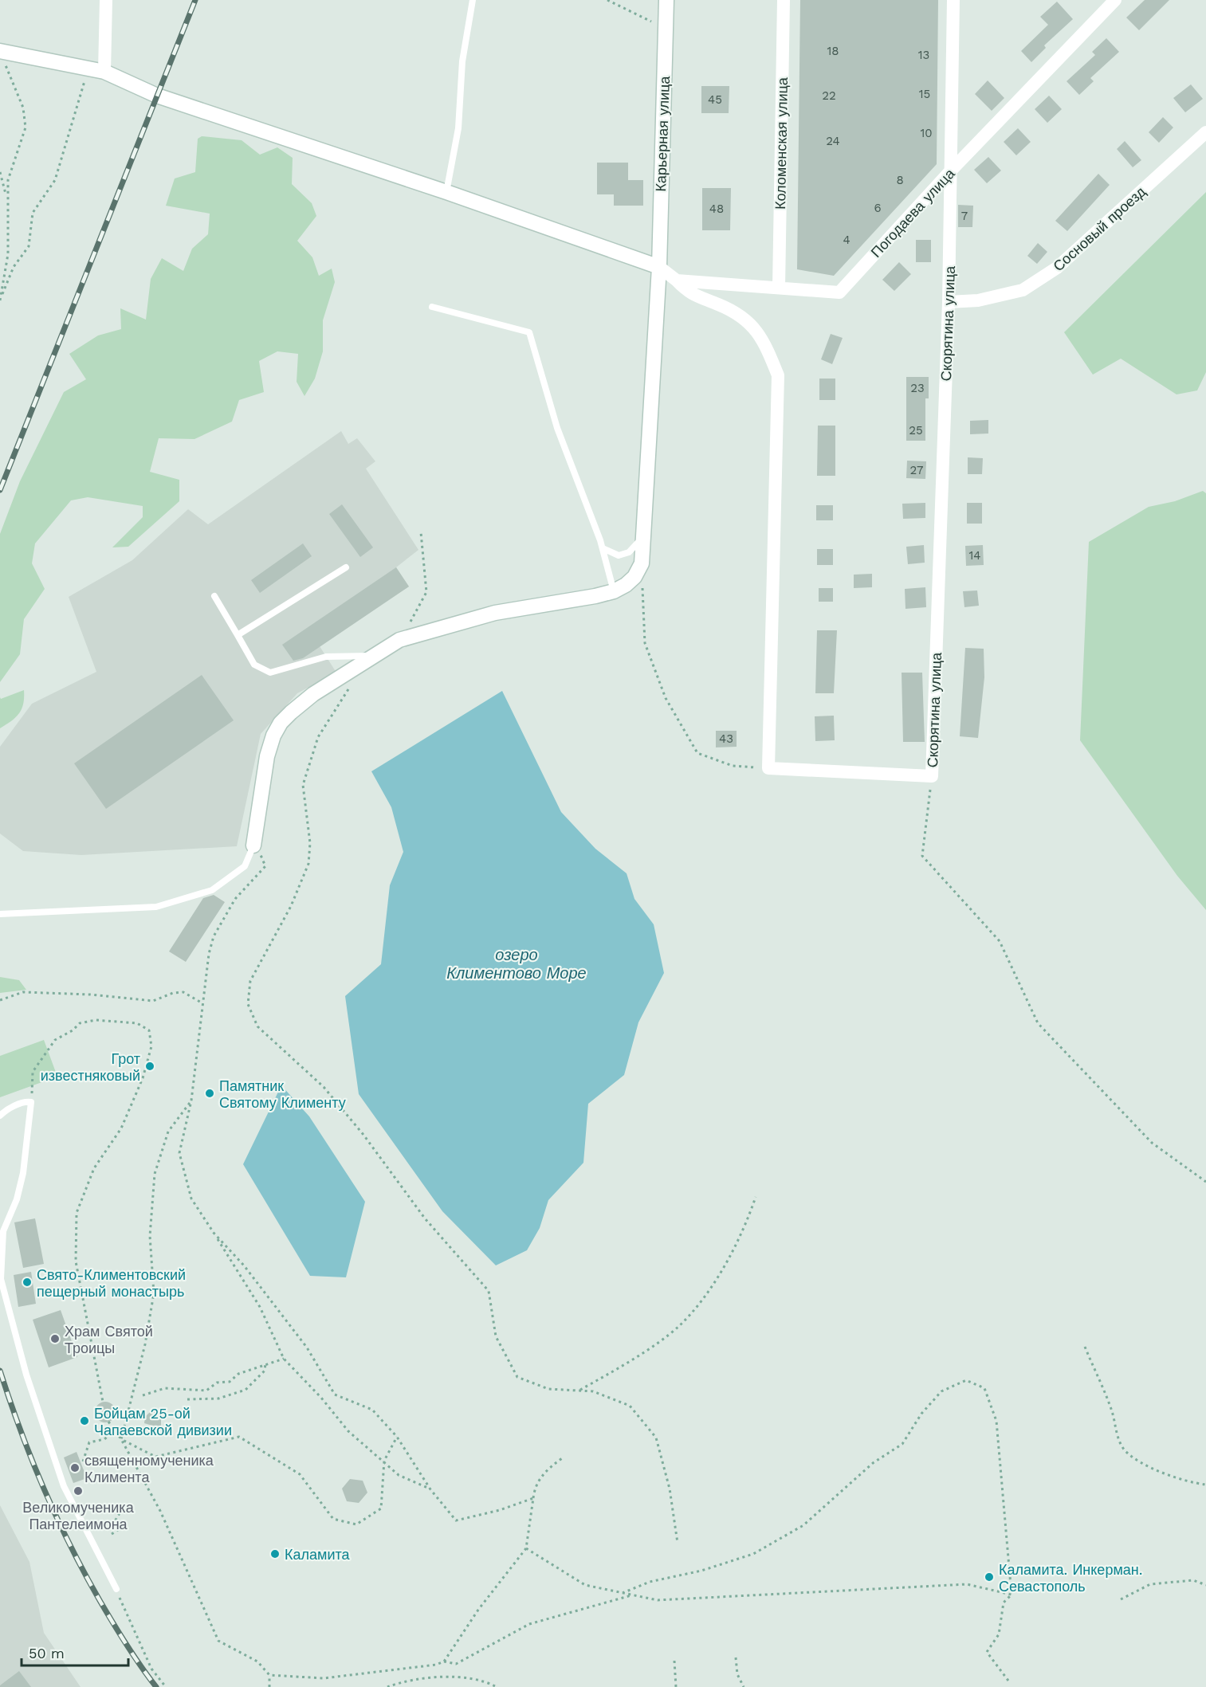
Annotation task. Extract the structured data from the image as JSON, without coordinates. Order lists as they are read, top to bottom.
{
  "streets": {
    "street": [
      "Карьерная улица",
      "Коломенская улица",
      "Погодаева улица",
      "Сосновый проезд",
      "Скорятина улица"
    ]
  },
  "crossings": [
    ["Коломенская улица", "Погодаева улица"],
    ["Погодаева улица", "Скорятина улица"],
    ["Сосновый проезд", "Скорятина улица"]
  ],
  "water": ["озеро Климентово Море"],
  "places": [
    "Грот известняковый",
    "Памятник Святому Клименту",
    "Свято-Климентовский пещерный монастырь",
    "Храм Святой Троицы",
    "Бойцам 25-ой Чапаевской дивизии",
    "священномученика Климента",
    "Великомученика Пантелеимона",
    "Каламита",
    "Каламита. Инкерман. Севастополь"
  ],
  "house_numbers": [
    "18",
    "13",
    "15",
    "22",
    "45",
    "10",
    "24",
    "8",
    "6",
    "48",
    "7",
    "4",
    "23",
    "25",
    "27",
    "14",
    "43"
  ],
  "scale_bar": "50 m"
}
